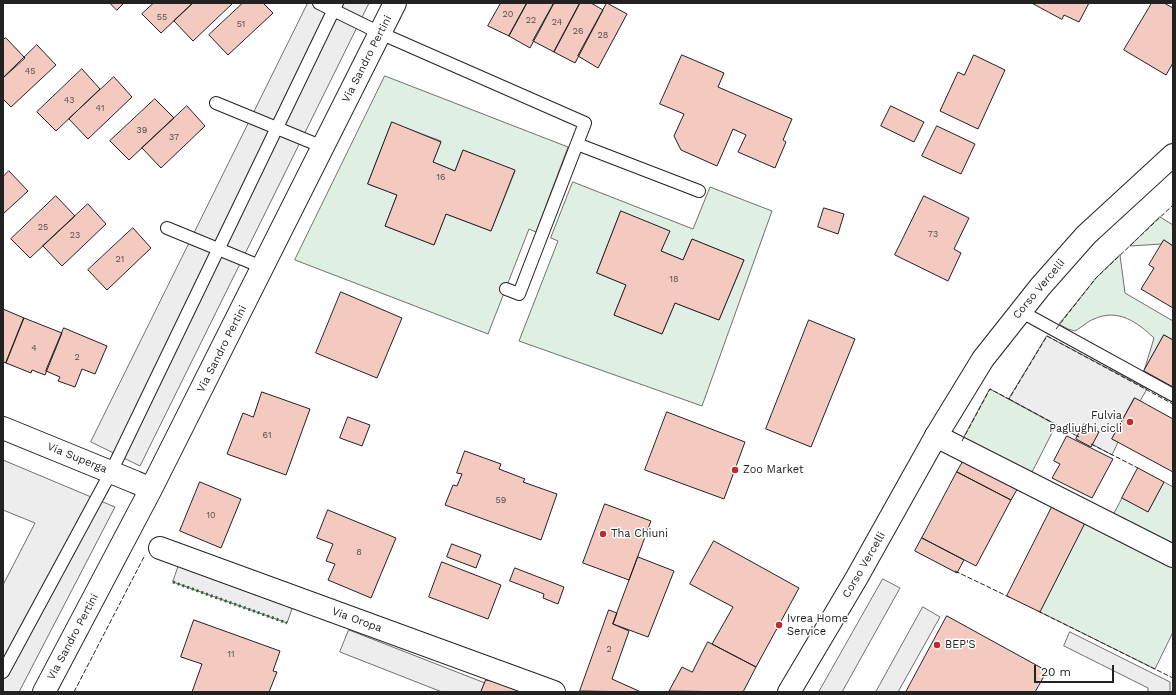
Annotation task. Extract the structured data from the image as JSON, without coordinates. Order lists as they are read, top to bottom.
{
  "streets": {
    "street": [
      "Via Sandro Pertini",
      "Corso Vercelli",
      "Via Superga",
      "Via Oropa"
    ]
  },
  "crossings": [
    ["Via Sandro Pertini", "Via Superga"]
  ],
  "places": [
    "Fulvia Pagliughi cicli",
    "Zoo Market",
    "Tha Chiuni",
    "Ivrea Home Service",
    "BEP'S"
  ],
  "house_numbers": [
    "20",
    "55",
    "22",
    "24",
    "51",
    "26",
    "28",
    "45",
    "43",
    "41",
    "39",
    "37",
    "16",
    "25",
    "73",
    "23",
    "21",
    "18",
    "4",
    "2",
    "61",
    "59",
    "10",
    "8",
    "2",
    "11"
  ],
  "scale_bar": "20 m"
}
